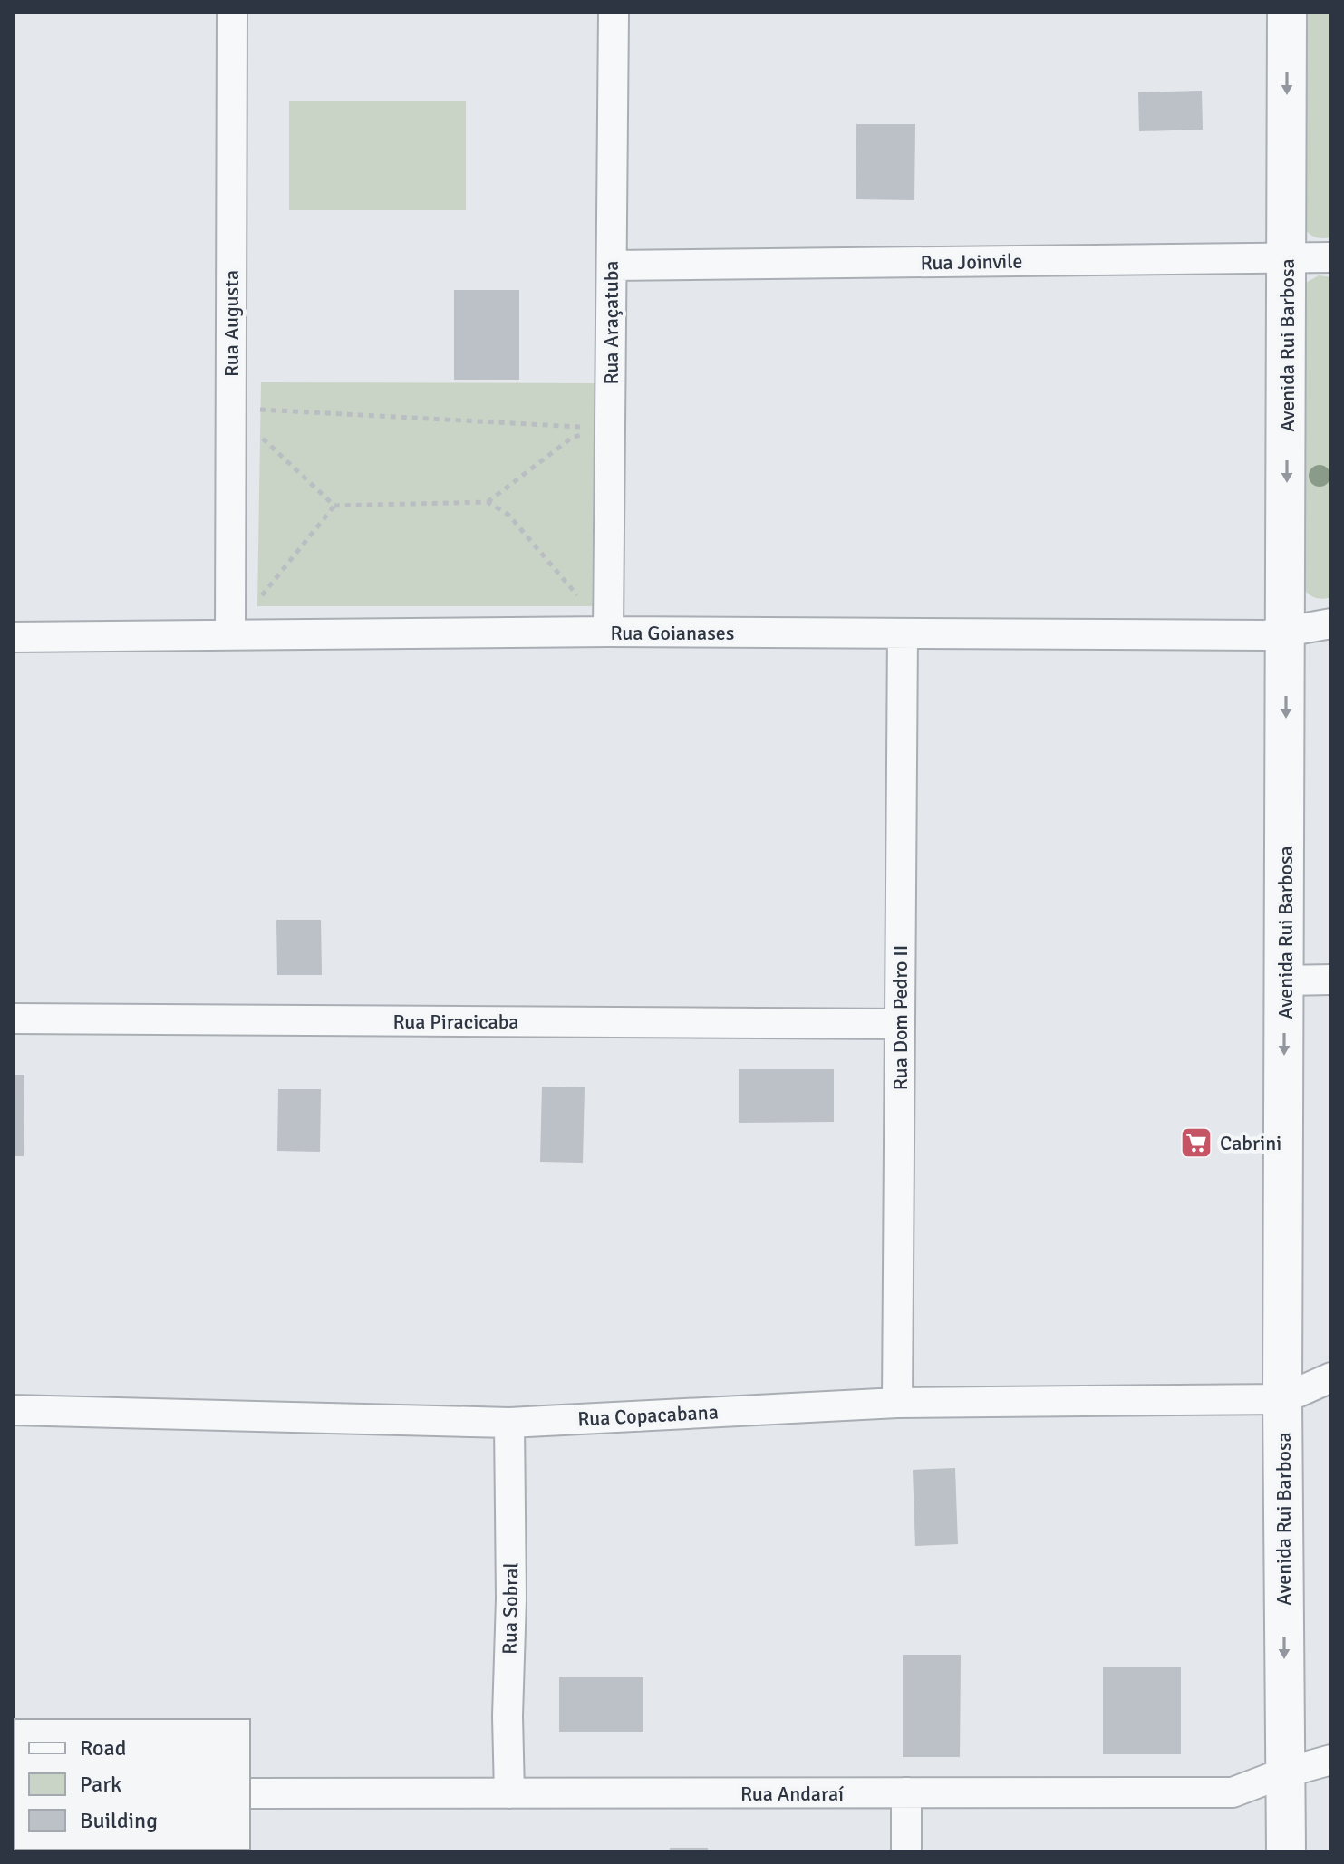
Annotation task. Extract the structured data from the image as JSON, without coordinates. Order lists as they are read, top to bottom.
{
  "streets": {
    "street": [
      "Rua Joinvile",
      "Rua Araçatuba",
      "Rua Augusta",
      "Avenida Rui Barbosa",
      "Rua Goianases",
      "Rua Dom Pedro II",
      "Rua Piracicaba",
      "Rua Copacabana",
      "Rua Sobral",
      "Rua Andaraí"
    ]
  },
  "crossings": [
    ["Rua Joinvile", "Rua Araçatuba"],
    ["Rua Joinvile", "Avenida Rui Barbosa"],
    ["Rua Araçatuba", "Rua Goianases"],
    ["Rua Augusta", "Rua Goianases"],
    ["Avenida Rui Barbosa", "Rua Goianases"],
    ["Avenida Rui Barbosa", "Rua Copacabana"],
    ["Avenida Rui Barbosa", "Rua Andaraí"],
    ["Rua Goianases", "Rua Dom Pedro II"],
    ["Rua Dom Pedro II", "Rua Piracicaba"],
    ["Rua Dom Pedro II", "Rua Copacabana"],
    ["Rua Copacabana", "Rua Sobral"],
    ["Rua Sobral", "Rua Andaraí"]
  ],
  "one_way": ["Avenida Rui Barbosa"],
  "places": {
    "supermarket": ["Cabrini"]
  },
  "legend": ["Road", "Park", "Building"]
}
